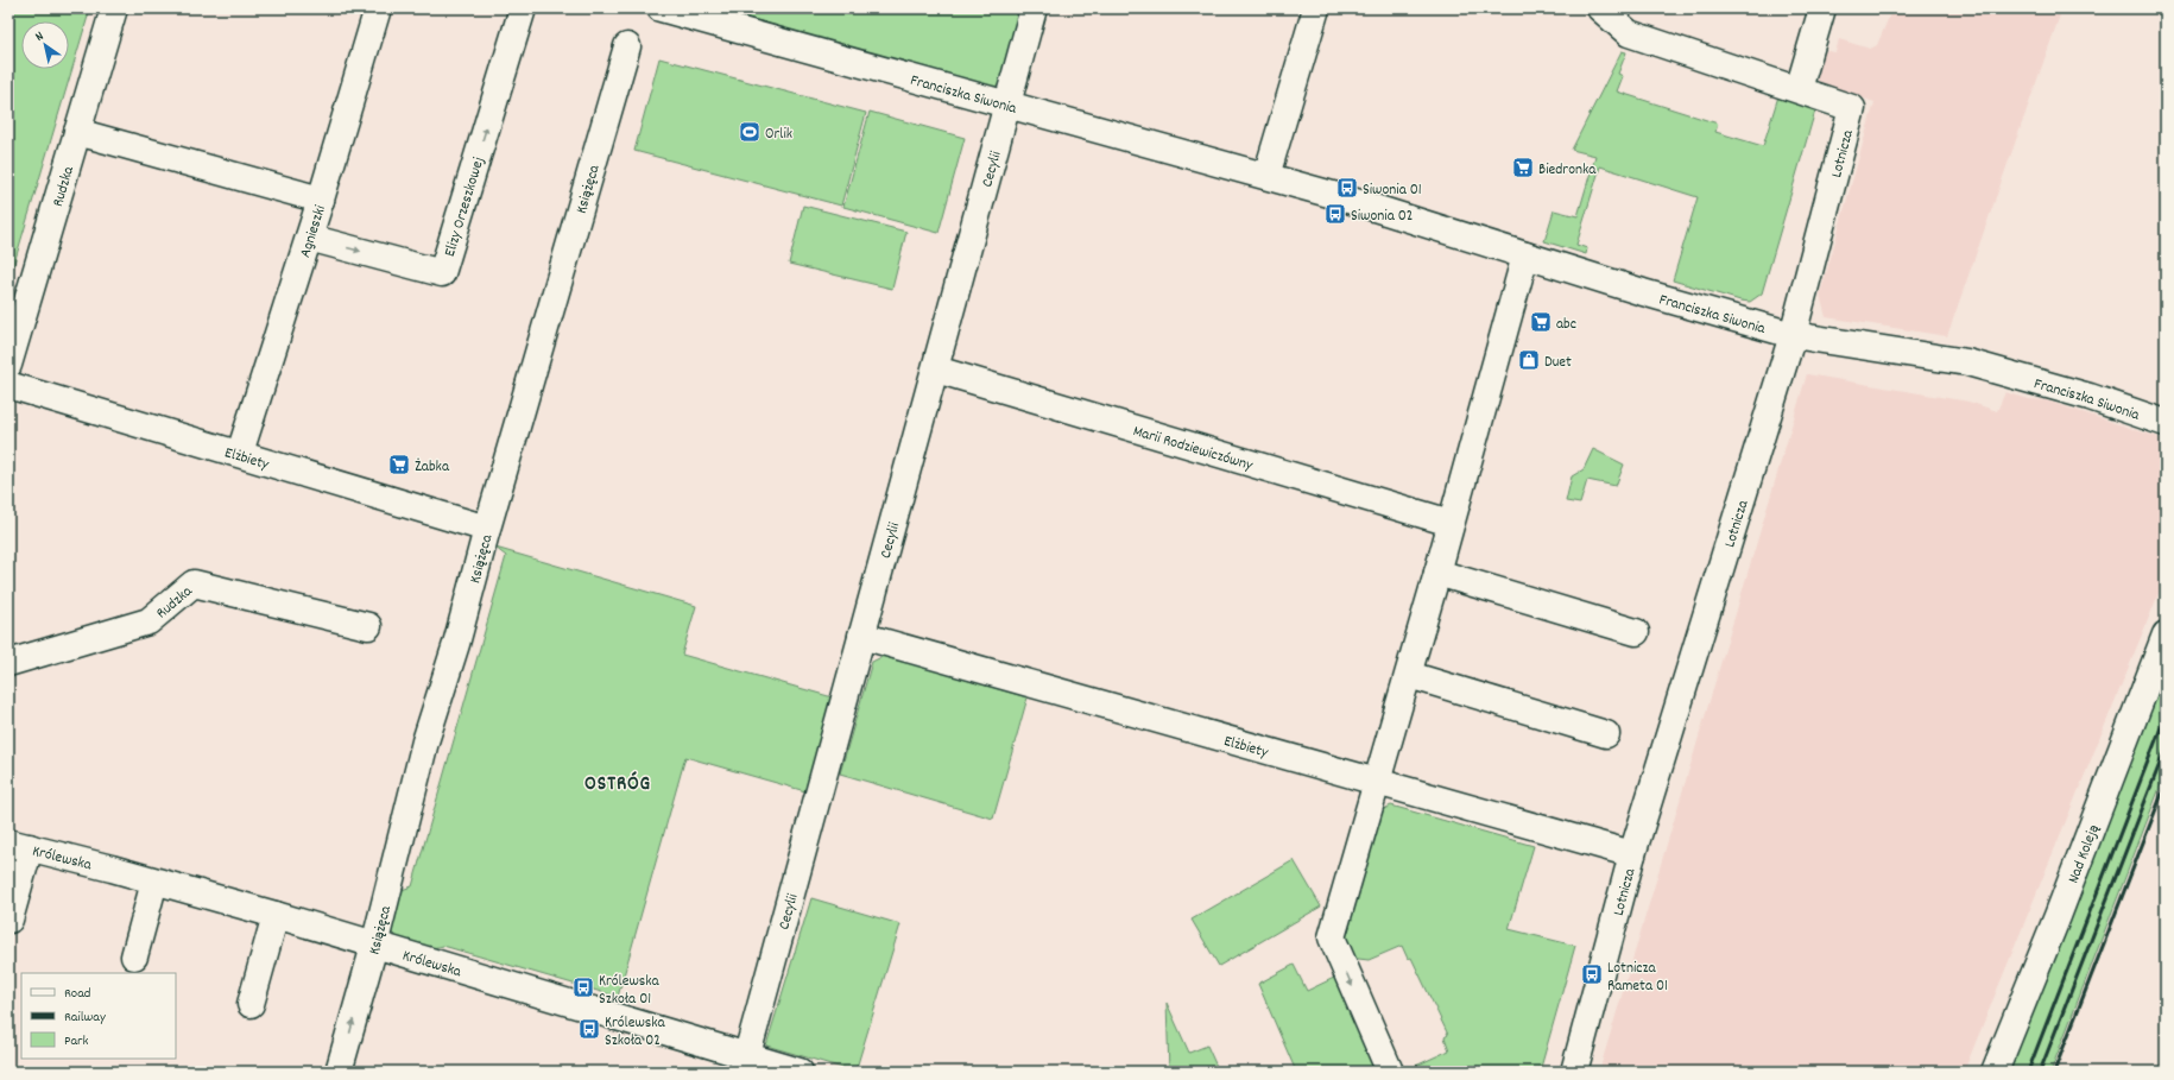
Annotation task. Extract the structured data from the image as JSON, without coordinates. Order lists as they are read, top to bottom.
{
  "streets": {
    "street": [
      "Franciszka Siwonia",
      "Lotnicza",
      "Cecylii",
      "Rudzka",
      "Książęca",
      "Elizy Orzeszkowej",
      "Agnieszki",
      "Marii Rodziewiczówny",
      "Elżbiety",
      "Nad Koleją",
      "Królewska"
    ]
  },
  "crossings": [
    ["Franciszka Siwonia", "Lotnicza"],
    ["Franciszka Siwonia", "Cecylii"],
    ["Lotnicza", "Elżbiety"],
    ["Cecylii", "Marii Rodziewiczówny"],
    ["Cecylii", "Elżbiety"],
    ["Cecylii", "Królewska"],
    ["Książęca", "Elżbiety"],
    ["Książęca", "Królewska"],
    ["Elizy Orzeszkowej", "Agnieszki"],
    ["Agnieszki", "Elżbiety"]
  ],
  "districts": ["OSTRÓG"],
  "places": {
    "sports": ["Orlik"],
    "supermarket": ["Biedronka", "abc", "Żabka"],
    "bus stop": [
      "Siwonia 01",
      "Siwonia 02",
      "Lotnicza Rameta 01",
      "Królewska Szkoła 01",
      "Królewska Szkoła 02"
    ],
    "shop": ["Duet"]
  },
  "legend": ["Road", "Railway", "Park"],
  "north": "top left"
}
